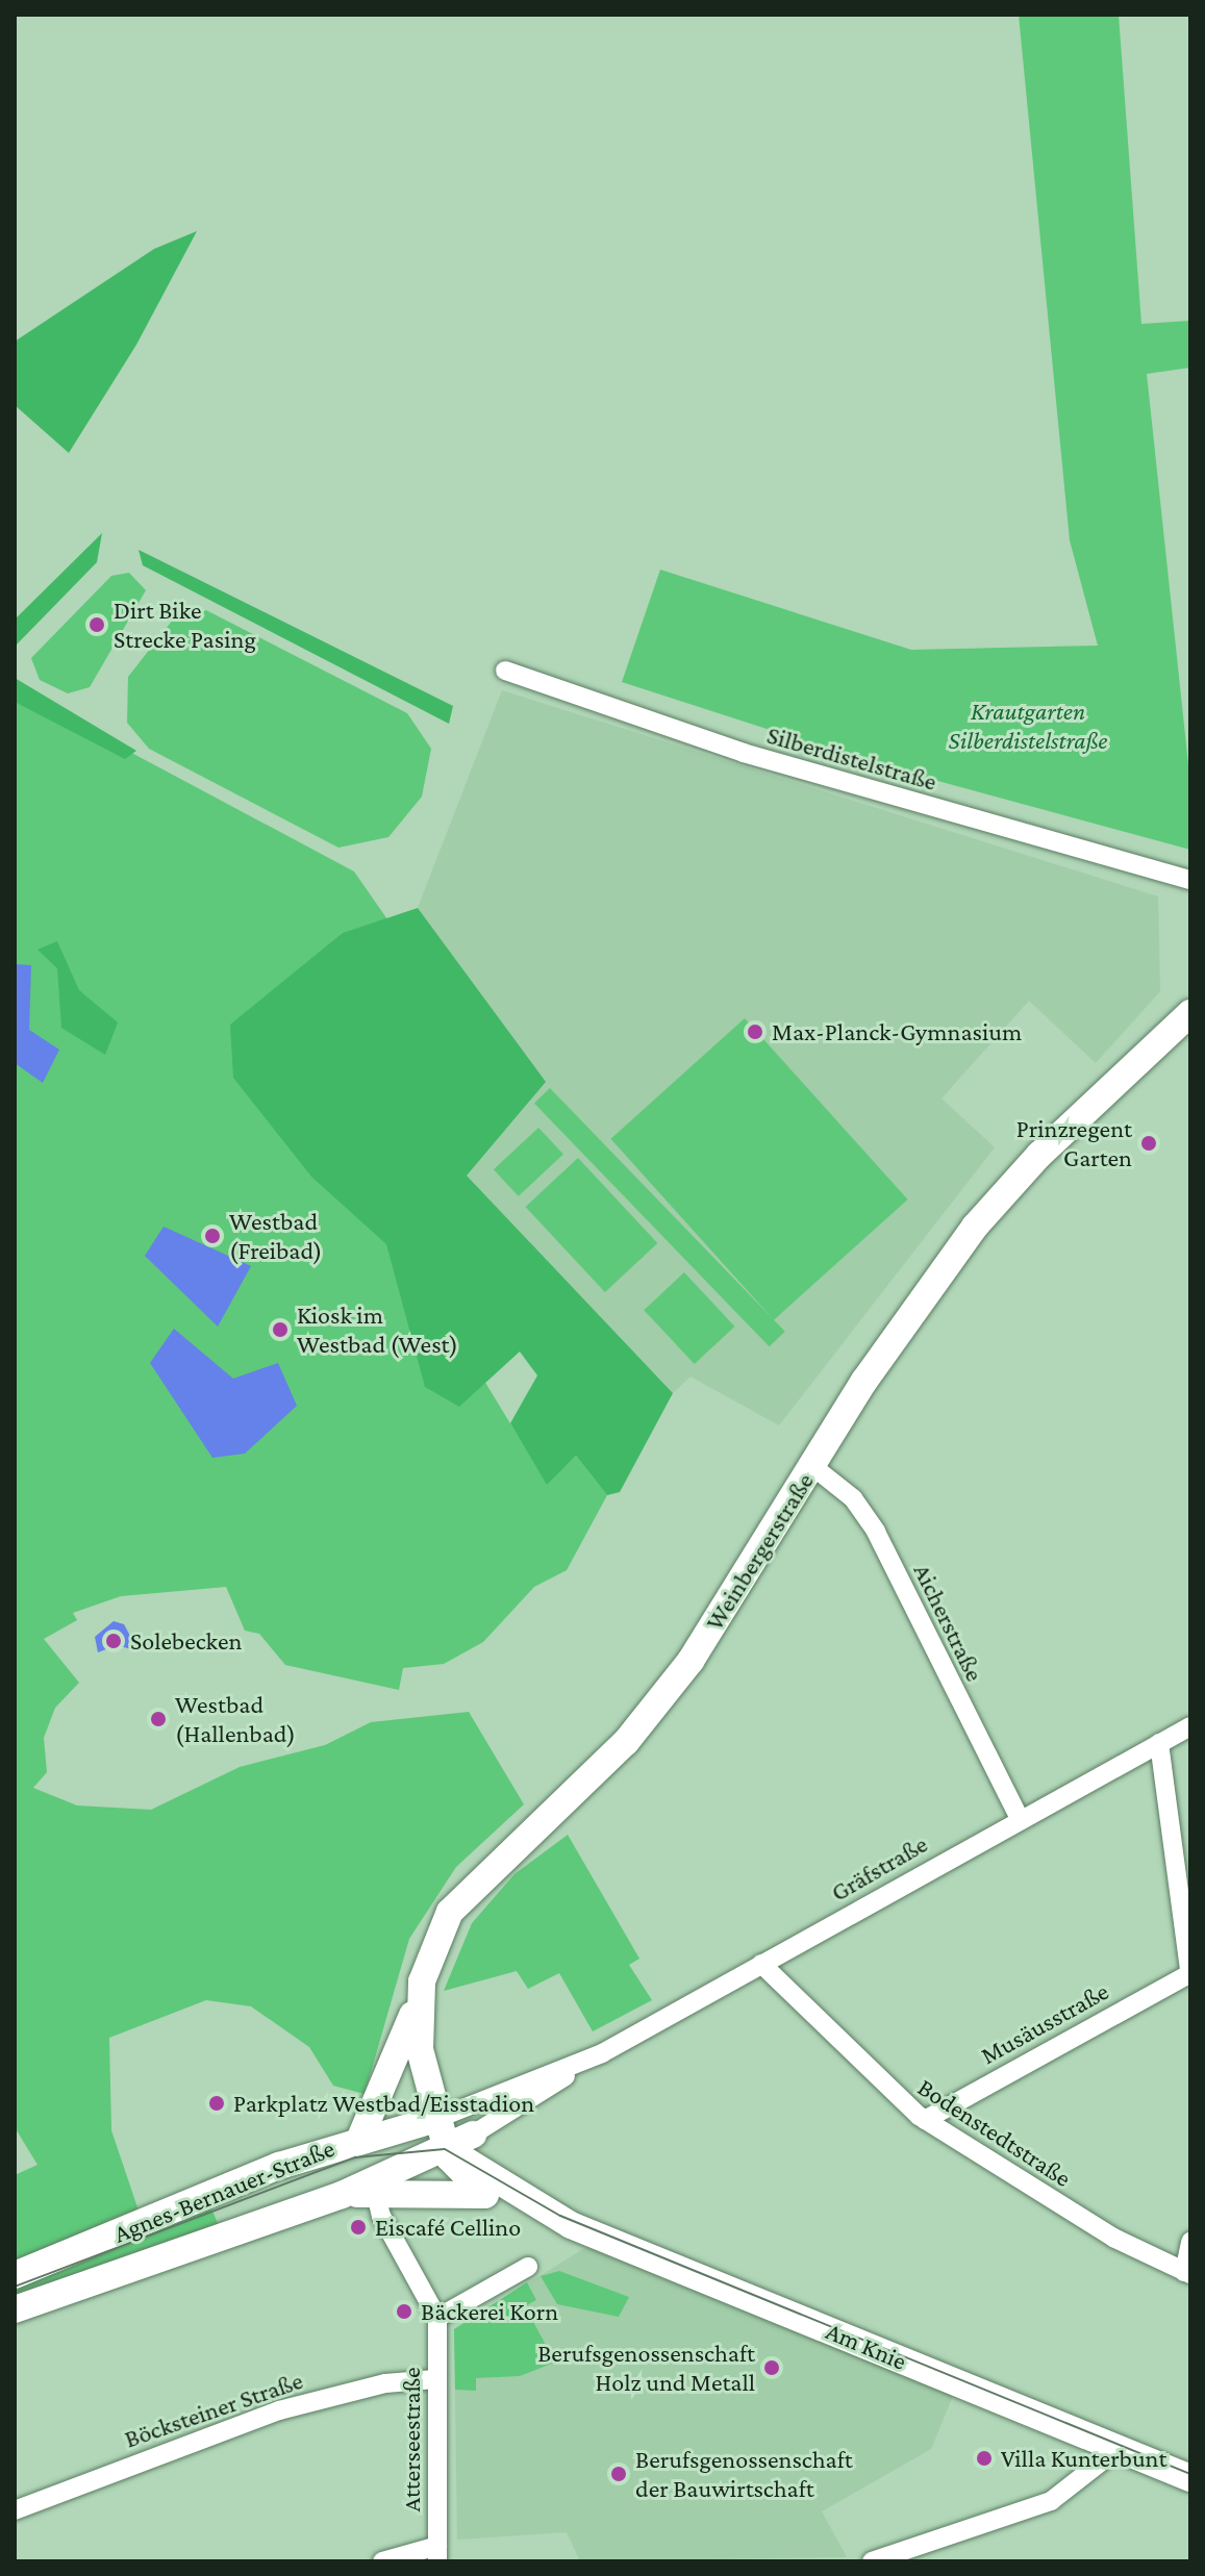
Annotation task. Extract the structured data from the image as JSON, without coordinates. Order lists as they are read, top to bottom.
{
  "streets": {
    "main road": ["Weinbergerstraße", "Agnes-Bernauer-Straße", "Am Knie"],
    "street": [
      "Silberdistelstraße",
      "Aicherstraße",
      "Gräfstraße",
      "Musäusstraße",
      "Bodenstedtstraße",
      "Böcksteiner Straße",
      "Atterseestraße"
    ]
  },
  "crossings": [
    ["Weinbergerstraße", "Aicherstraße"],
    ["Weinbergerstraße", "Gräfstraße"],
    ["Weinbergerstraße", "Agnes-Bernauer-Straße"],
    ["Weinbergerstraße", "Am Knie"],
    ["Aicherstraße", "Gräfstraße"],
    ["Gräfstraße", "Bodenstedtstraße"],
    ["Gräfstraße", "Agnes-Bernauer-Straße"],
    ["Musäusstraße", "Bodenstedtstraße"],
    ["Agnes-Bernauer-Straße", "Am Knie"],
    ["Böcksteiner Straße", "Atterseestraße"]
  ],
  "parks": ["Krautgarten Silberdistelstraße"],
  "places": [
    "Dirt Bike Strecke Pasing",
    "Max-Planck-Gymnasium",
    "Prinzregent Garten",
    "Westbad (Freibad)",
    "Kiosk im Westbad (West)",
    "Solebecken",
    "Westbad (Hallenbad)",
    "Parkplatz Westbad/Eisstadion",
    "Eiscafé Cellino",
    "Bäckerei Korn",
    "Berufsgenossenschaft Holz und Metall",
    "Villa Kunterbunt",
    "Berufsgenossenschaft der Bauwirtschaft"
  ]
}
